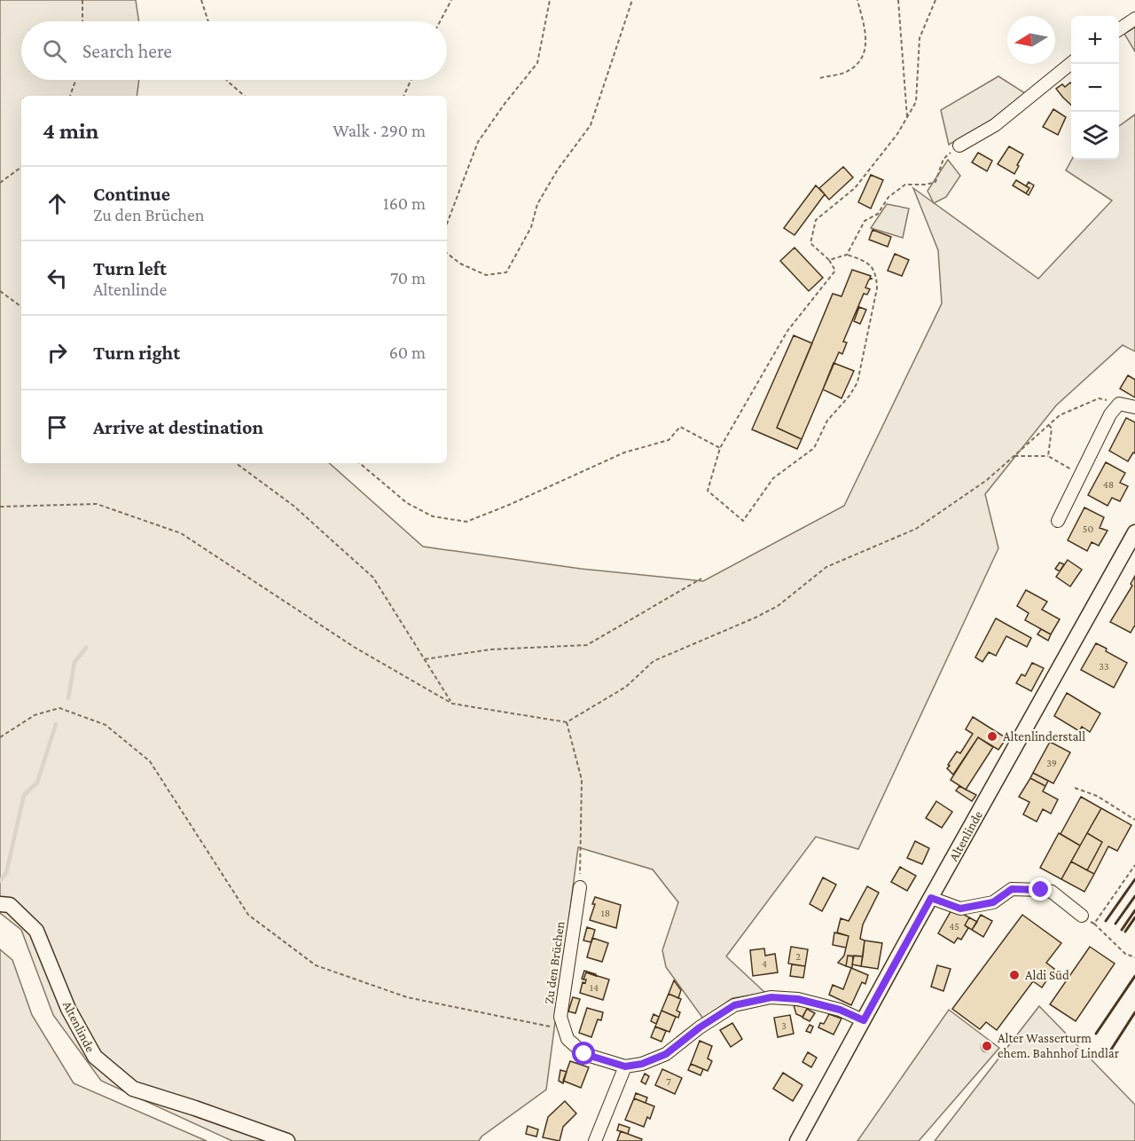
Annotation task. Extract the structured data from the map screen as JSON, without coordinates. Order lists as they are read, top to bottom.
{
  "streets": {
    "street": ["Altenlinde", "Zu den Brüchen"]
  },
  "places": ["Altenlinderstall", "Aldi Süd", "Alter Wasserturm ehem. Bahnhof Lindlar"],
  "house_numbers": [
    "48",
    "50",
    "33",
    "39",
    "18",
    "45",
    "2",
    "4",
    "14",
    "3",
    "7"
  ],
  "north": "left",
  "page": {
    "map_buttons": ["+", "−"],
    "search": "Search here",
    "heading": ["4 min", "Walk · 290 m"],
    "list": [
      ["Continue", "Zu den Brüchen", "160 m"],
      ["Turn left", "Altenlinde", "70 m"],
      ["Turn right", "60 m"],
      "Arrive at destination"
    ]
  }
}
